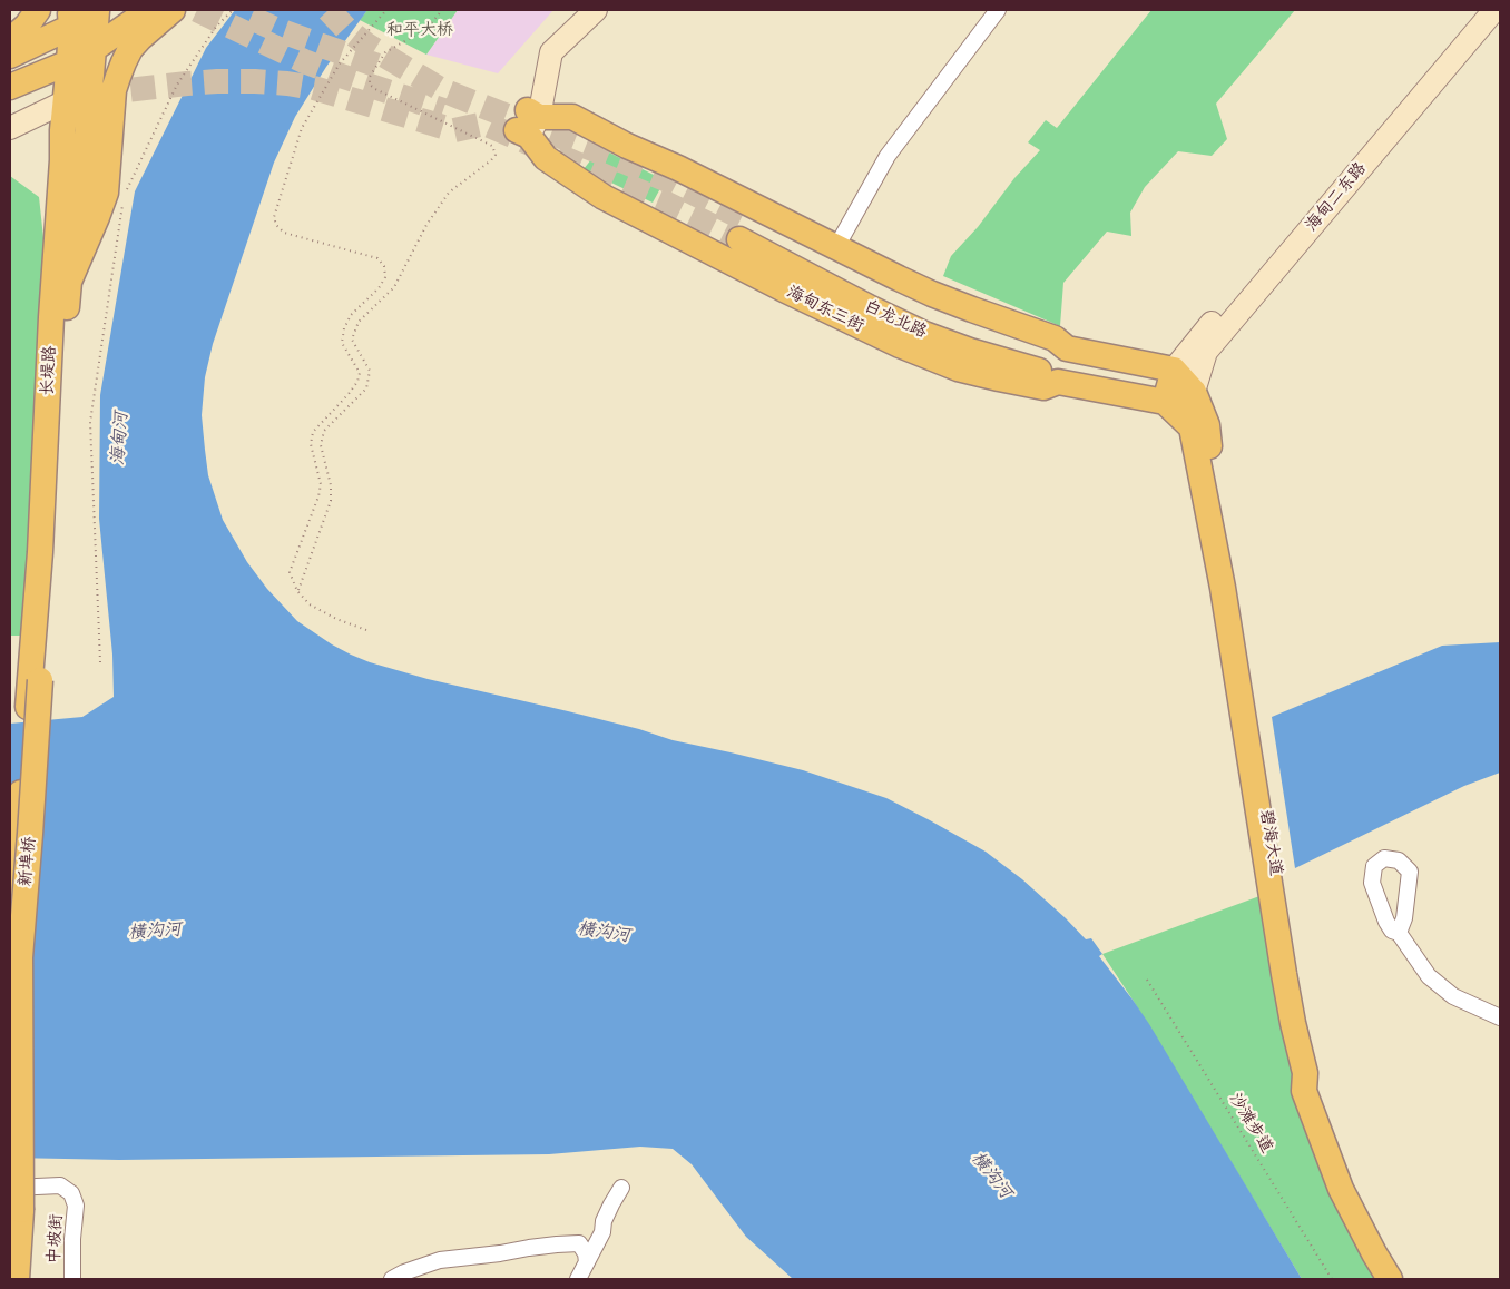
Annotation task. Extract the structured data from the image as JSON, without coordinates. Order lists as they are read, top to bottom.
{
  "streets": {
    "main road": [
      "海甸二东路",
      "海甸东三街",
      "白龙北路",
      "长堤路",
      "碧海大道",
      "新埠桥"
    ],
    "street": ["中坡街"],
    "path": ["沙滩步道"]
  },
  "crossings": [
    ["海甸二东路", "碧海大道"],
    ["海甸东三街", "白龙北路"],
    ["海甸东三街", "碧海大道"],
    ["长堤路", "新埠桥"],
    ["新埠桥", "中坡街"]
  ],
  "water": ["海甸河", "横沟河"],
  "parks": ["和平大桥"]
}
